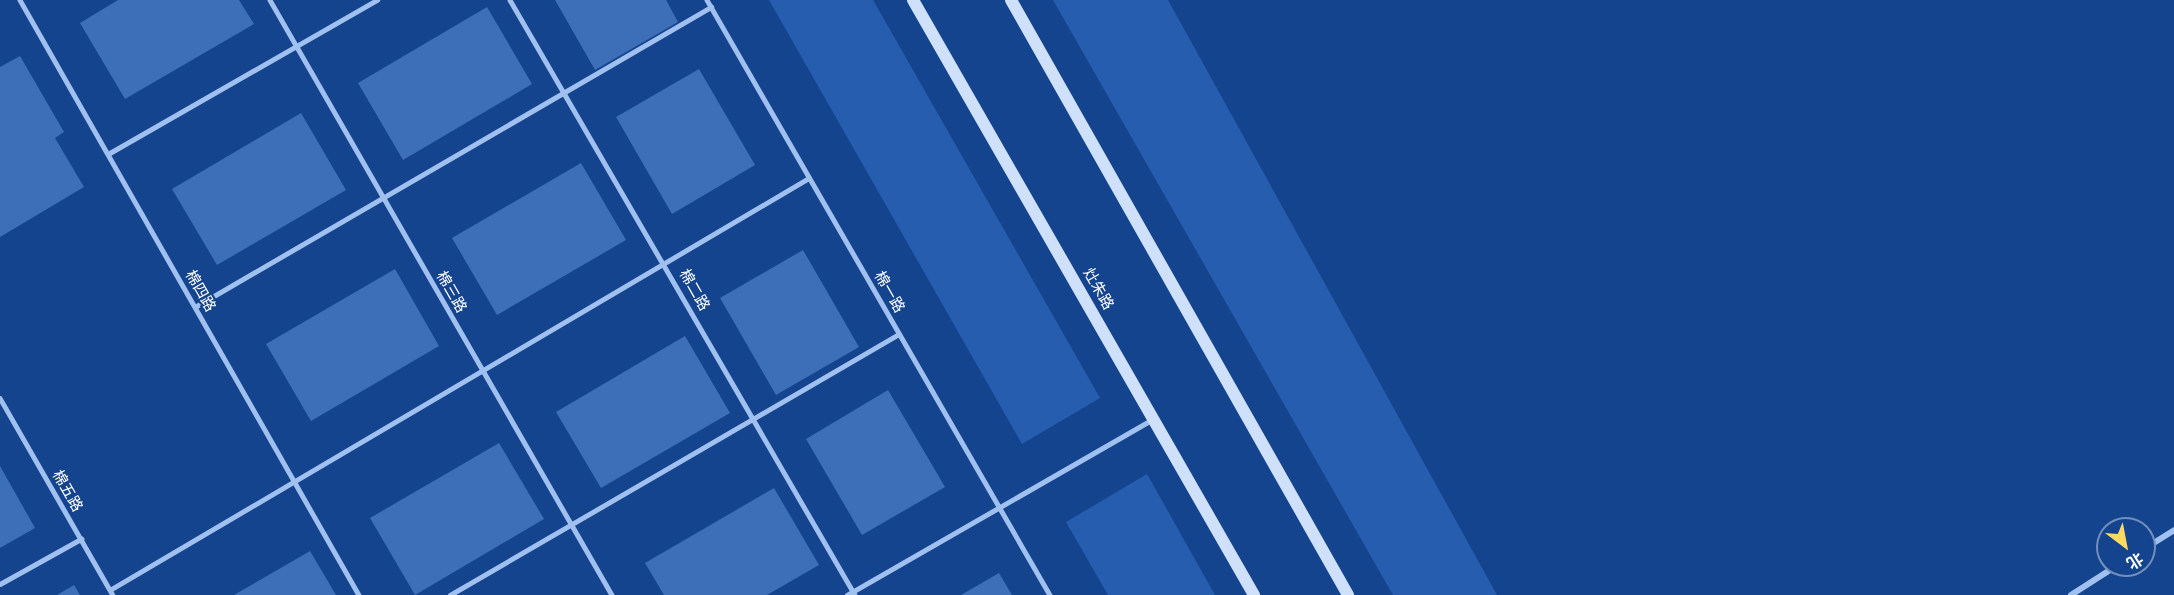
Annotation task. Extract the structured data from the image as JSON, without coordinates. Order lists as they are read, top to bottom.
{
  "streets": {
    "main road": ["灶朱路"],
    "lane": [
      "棉二路",
      "棉四路",
      "棉三路",
      "棉一路",
      "棉五路"
    ]
  },
  "north": "bottom right"
}
